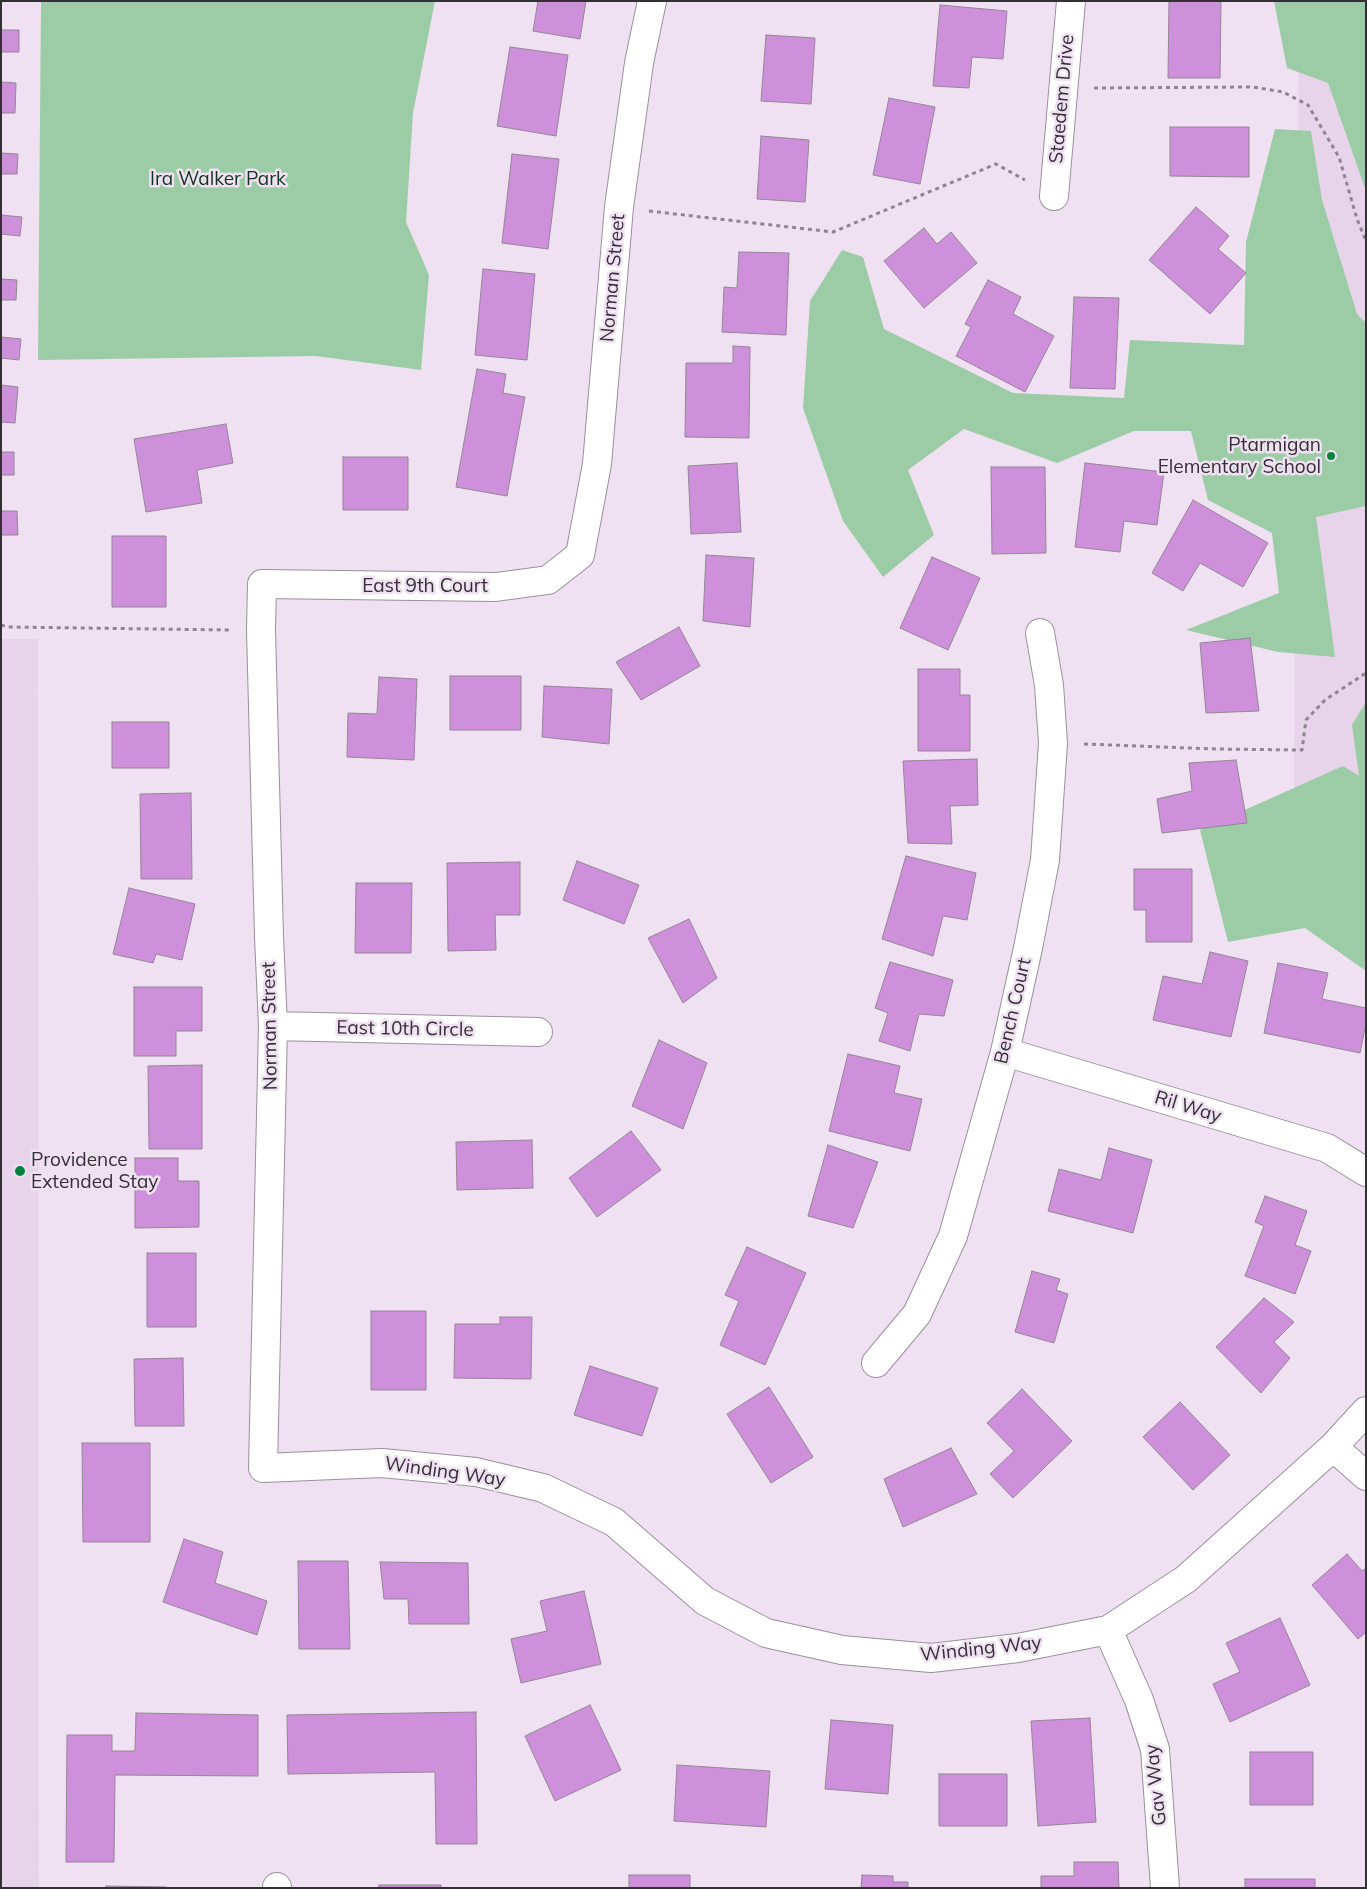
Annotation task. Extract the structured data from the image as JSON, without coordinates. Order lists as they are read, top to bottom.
{
  "streets": {
    "street": [
      "Staedem Drive",
      "Norman Street",
      "East 9th Court",
      "Bench Court",
      "East 10th Circle",
      "Ril Way",
      "Winding Way",
      "Gav Way"
    ]
  },
  "crossings": [
    ["Norman Street", "East 9th Court"],
    ["Norman Street", "East 10th Circle"],
    ["Norman Street", "Winding Way"],
    ["Bench Court", "Ril Way"],
    ["Winding Way", "Gav Way"]
  ],
  "parks": ["Ira Walker Park"],
  "places": ["Ptarmigan Elementary School", "Providence Extended Stay"]
}
